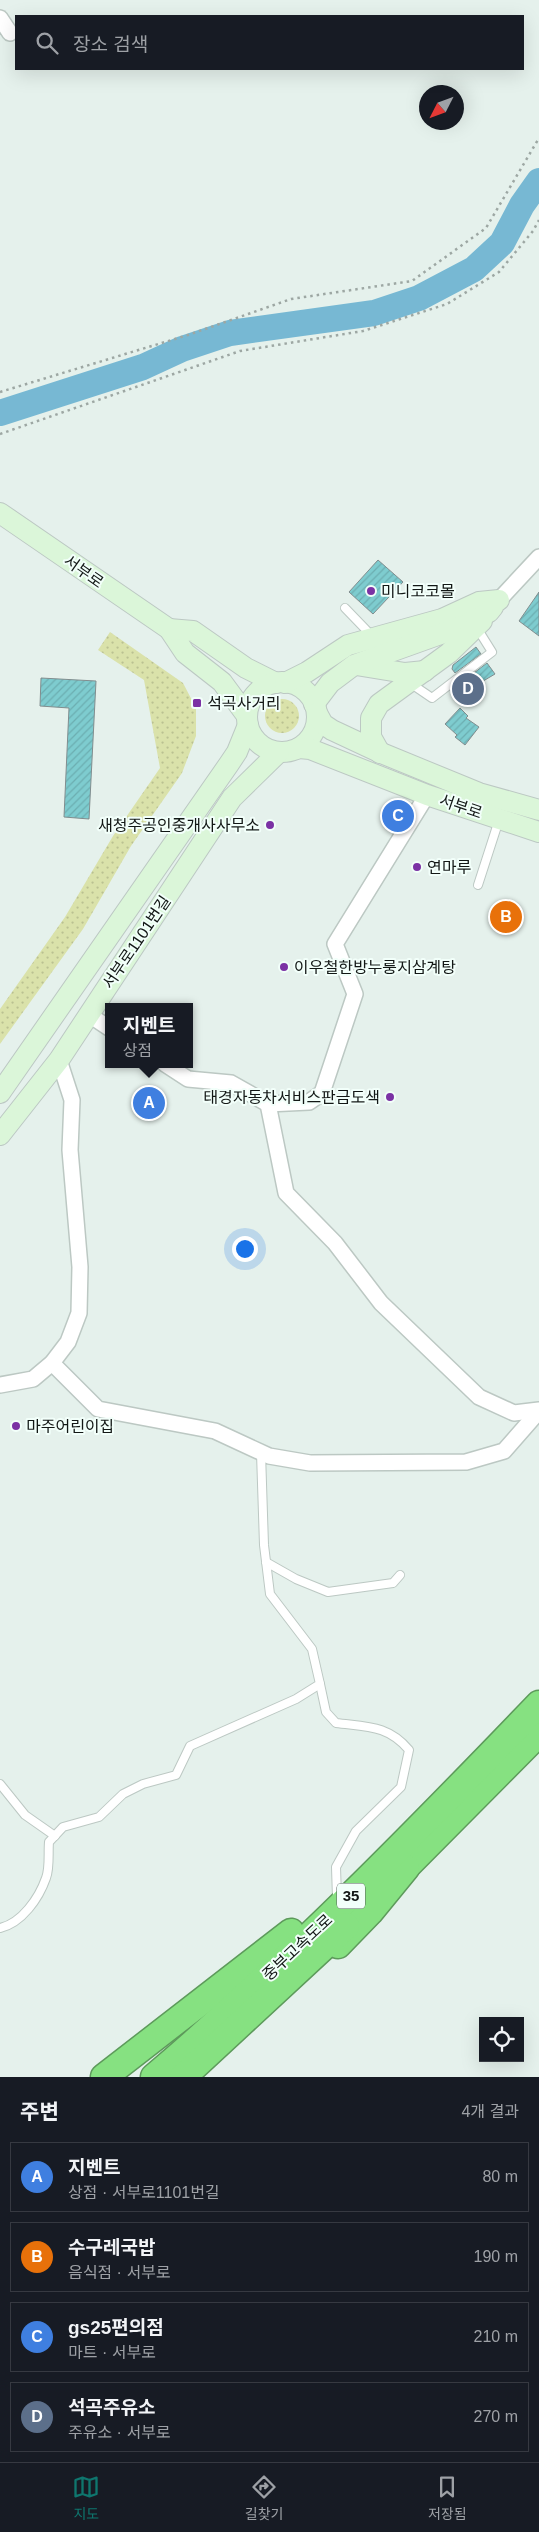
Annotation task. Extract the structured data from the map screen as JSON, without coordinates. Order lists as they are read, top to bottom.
{
  "streets": {
    "highway": ["35", "중부고속도로"],
    "street": ["서부로", "서부로1101번길"]
  },
  "crossings": [
    ["서부로", "서부로1101번길"]
  ],
  "places": {
    "other": [
      "미니코코몰",
      "새청주공인중개사사무소",
      "연마루",
      "이우철한방누룽지삼계탕",
      "태경자동차서비스판금도색",
      "마주어린이집"
    ],
    "transit": ["석곡사거리"]
  },
  "north": "bottom left",
  "page": {
    "search": "장소 검색",
    "pins": [
      "D",
      "C",
      "B",
      "A"
    ],
    "popup": ["지벤트", "상점"],
    "heading": ["주변", "4개 결과"],
    "list": [
      {
        "mark": "A",
        "name": "지벤트",
        "note": "상점 · 서부로1101번길",
        "value": "80 m"
      },
      {
        "mark": "B",
        "name": "수구레국밥",
        "note": "음식점 · 서부로",
        "value": "190 m"
      },
      {
        "mark": "C",
        "name": "gs25편의점",
        "note": "마트 · 서부로",
        "value": "210 m"
      },
      {
        "mark": "D",
        "name": "석곡주유소",
        "note": "주유소 · 서부로",
        "value": "270 m"
      }
    ],
    "nav": ["지도", "길찾기", "저장됨"]
  }
}
